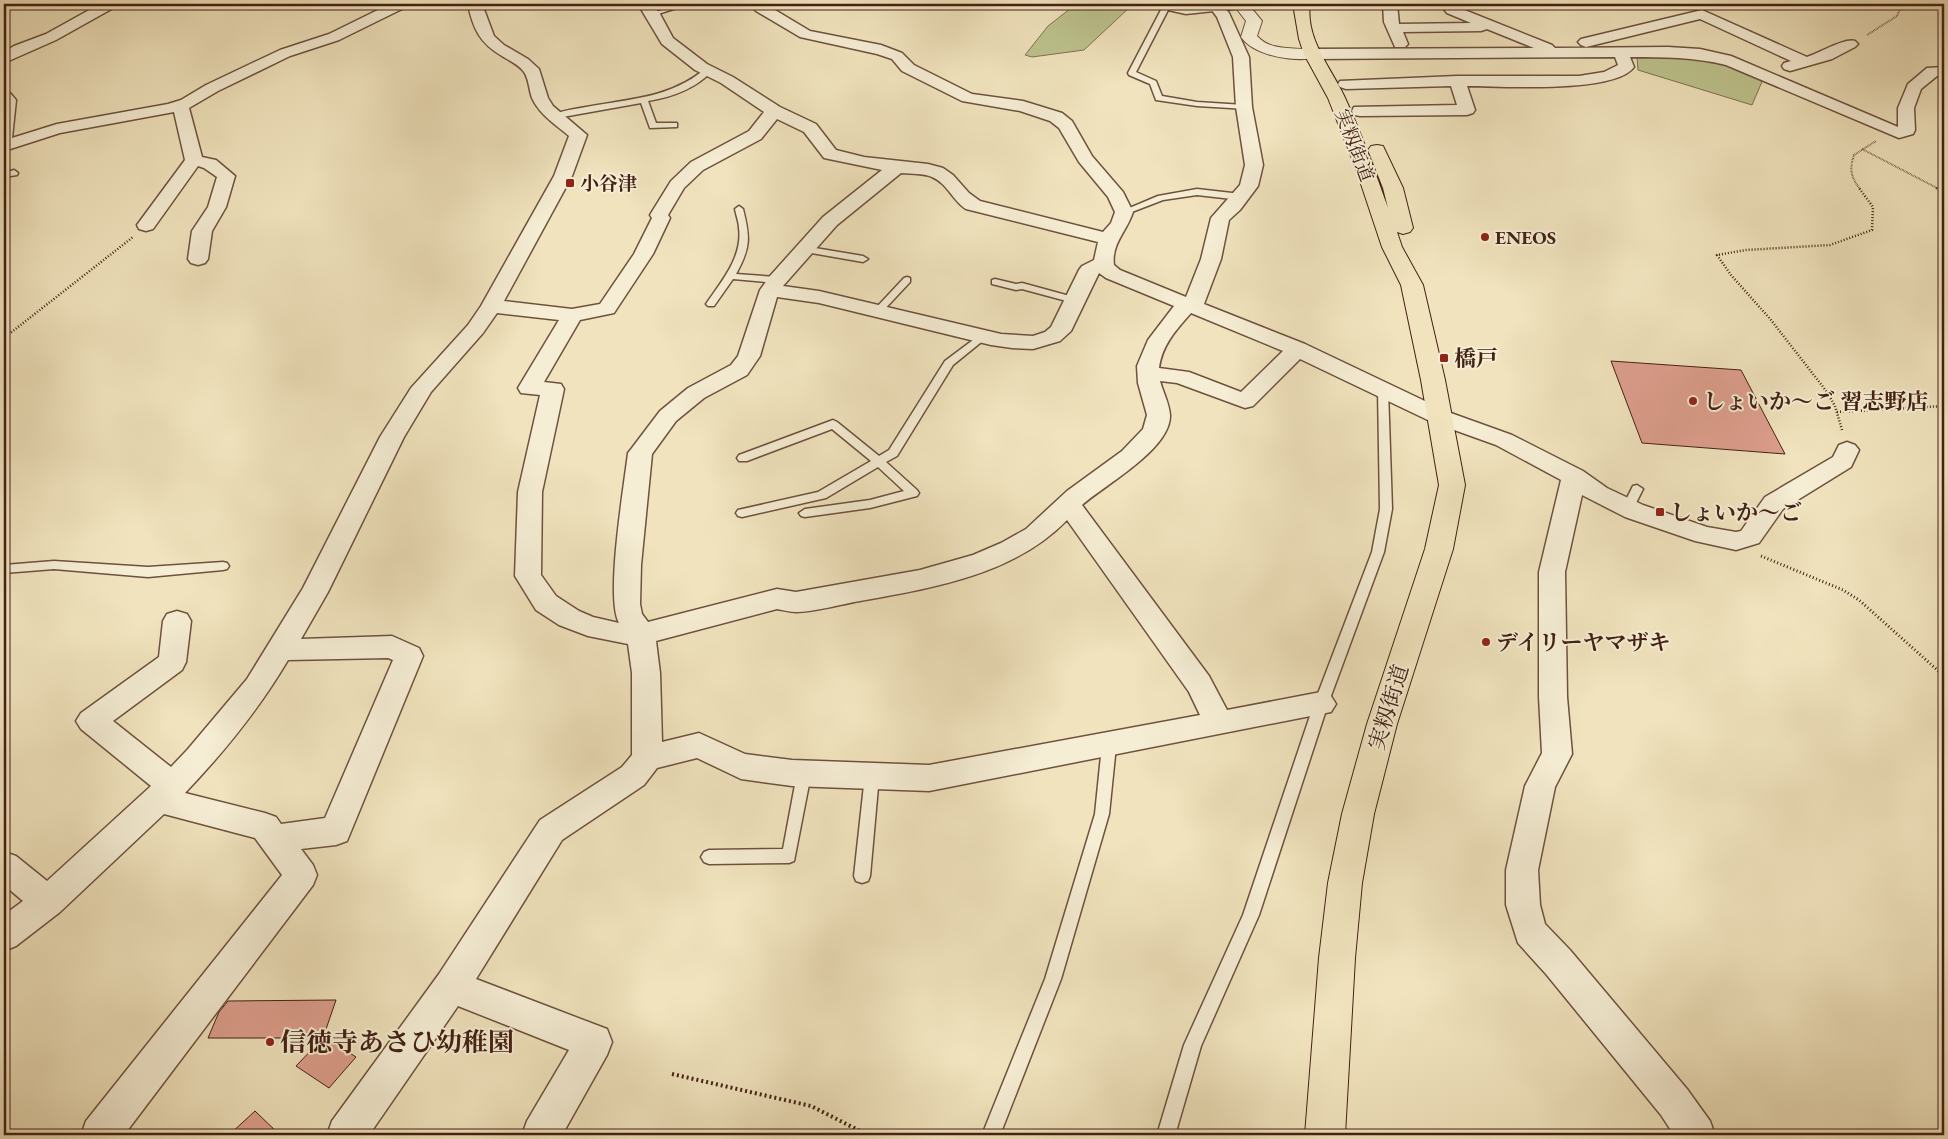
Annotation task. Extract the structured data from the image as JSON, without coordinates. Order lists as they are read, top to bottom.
{
  "streets": {
    "main road": ["実籾街道"]
  },
  "places": {
    "transit": ["小谷津", "橋戸", "しょいか〜ご"],
    "other": [
      "ENEOS",
      "しょいか～ご 習志野店",
      "デイリーヤマザキ",
      "信徳寺あさひ幼稚園"
    ]
  }
}
